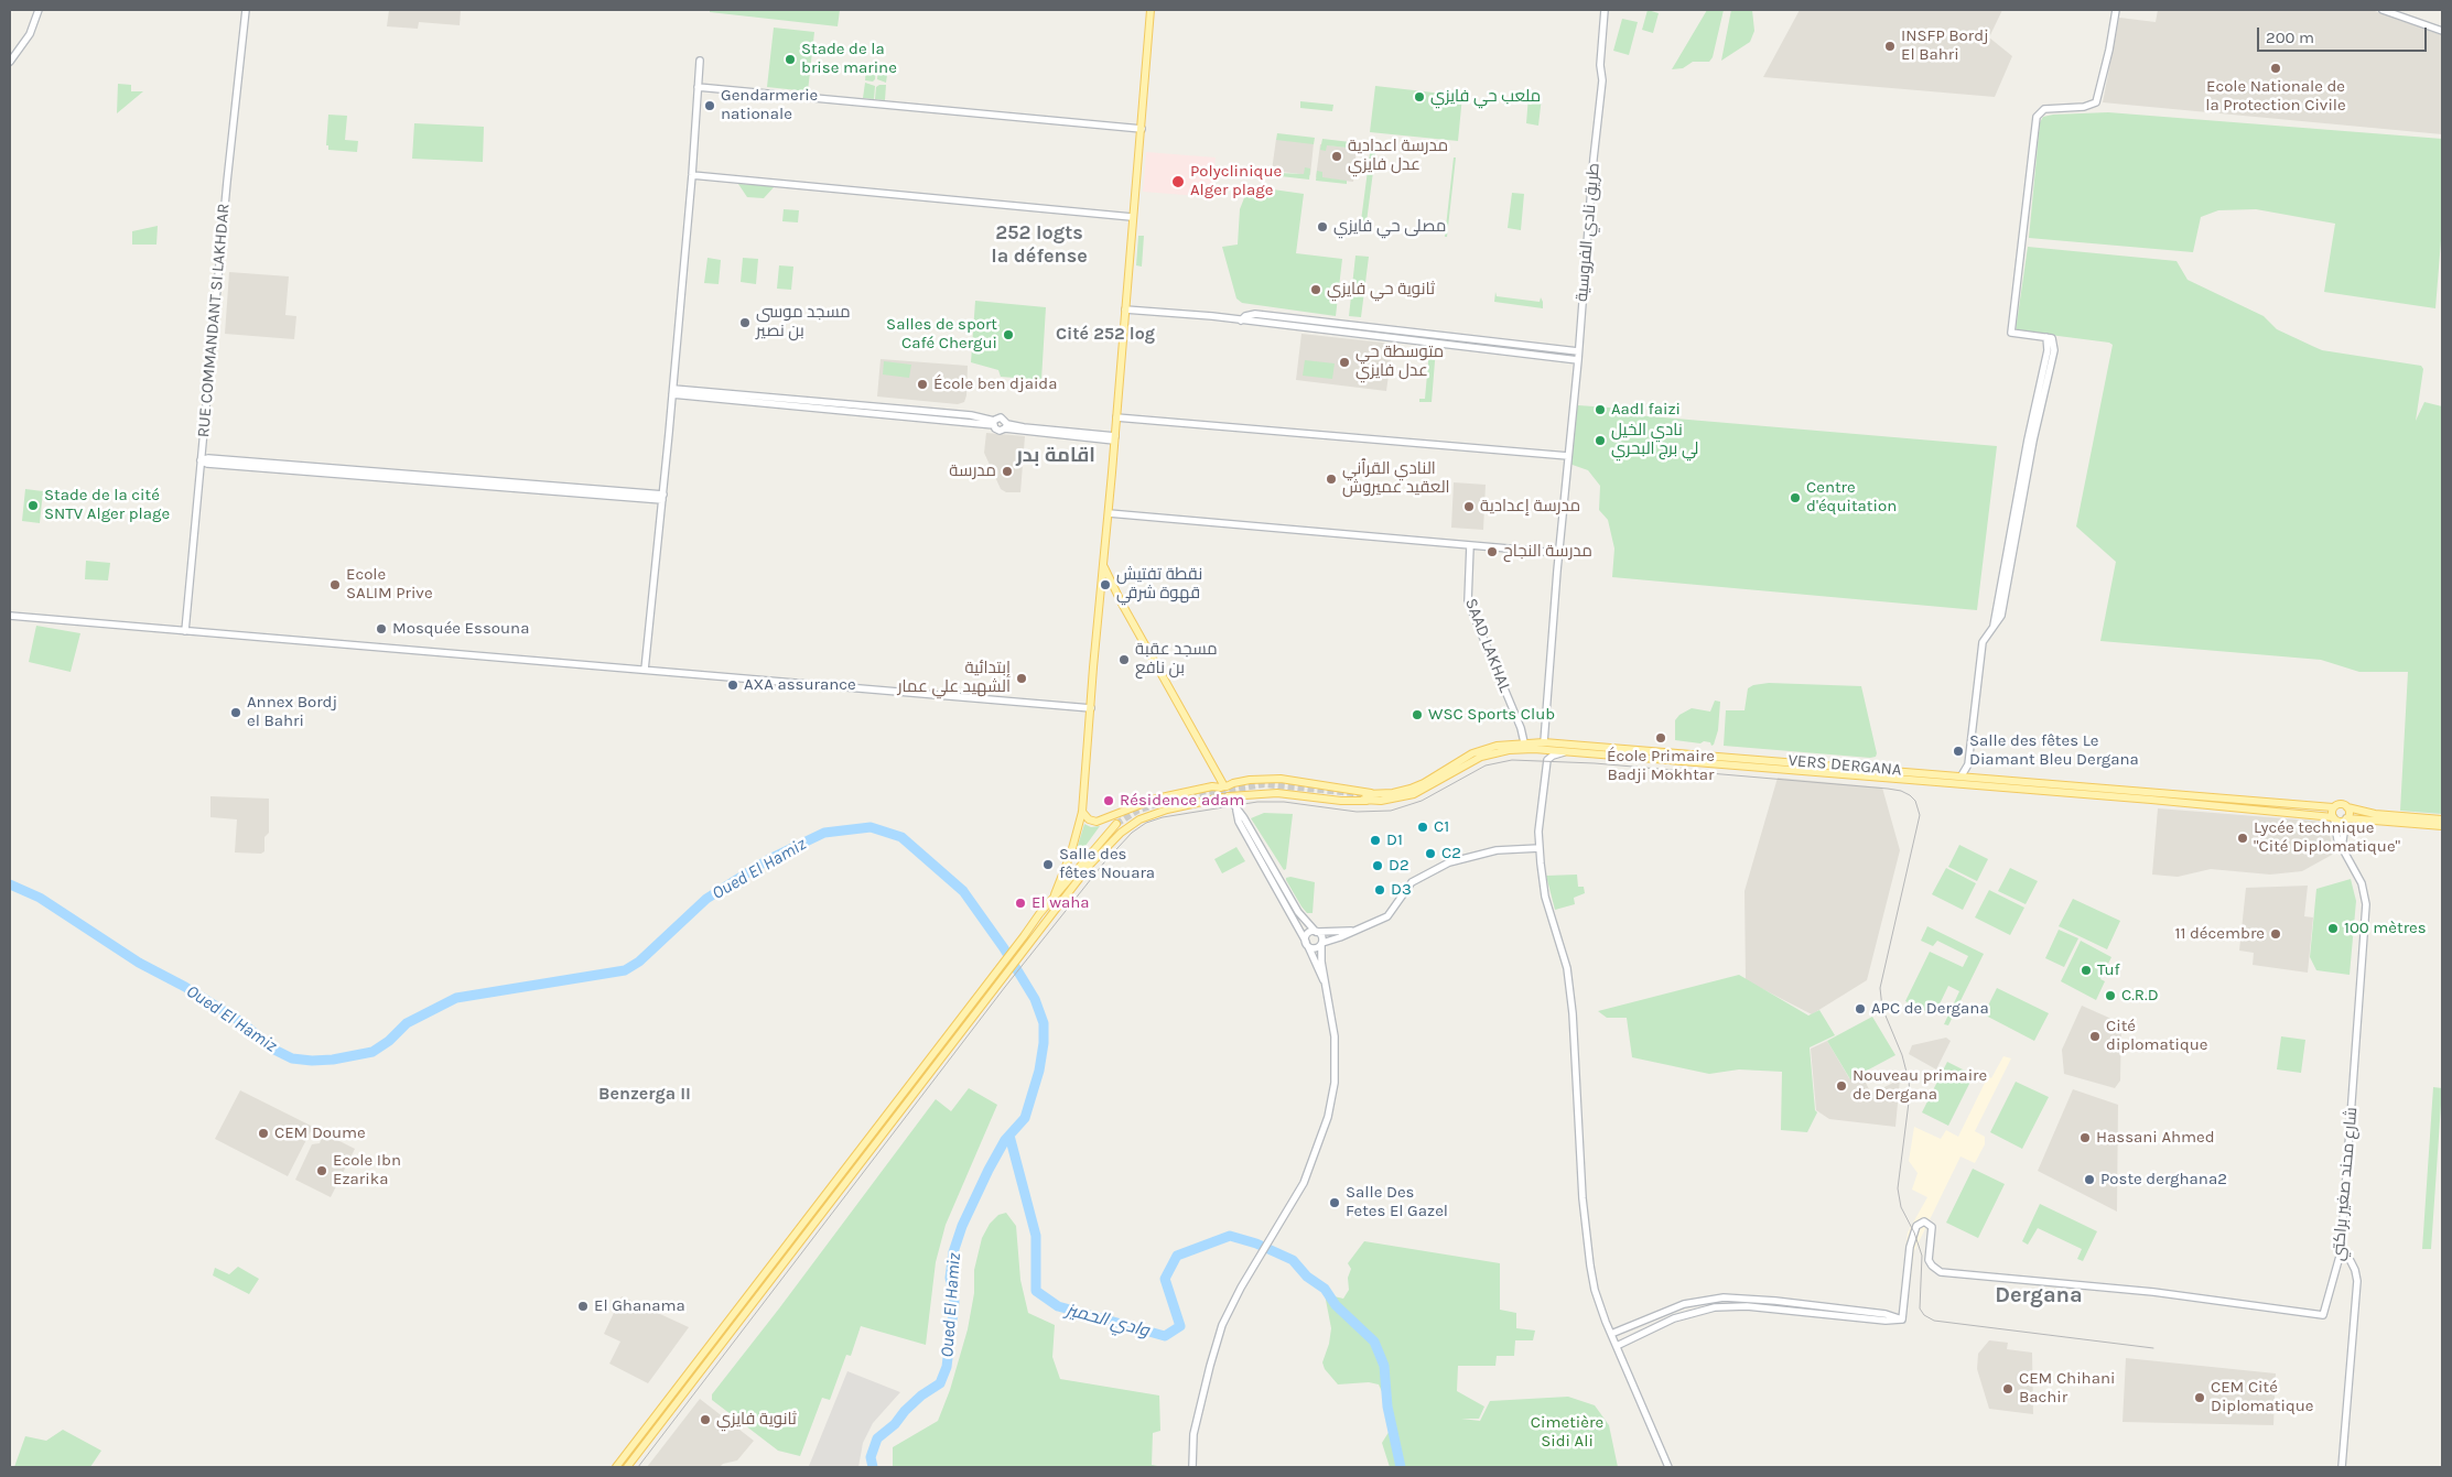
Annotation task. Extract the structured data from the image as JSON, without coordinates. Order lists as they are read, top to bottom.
{
  "streets": {
    "main road": [
      "طريق نادي الفروسية",
      "RUE COMMANDANT SI LAKHDAR",
      "SAAD LAKHAL",
      "VERS DERGANA",
      "شارع محند صغير براكتي"
    ]
  },
  "crossings": [
    ["طريق نادي الفروسية", "VERS DERGANA"],
    ["SAAD LAKHAL", "VERS DERGANA"],
    ["VERS DERGANA", "شارع محند صغير براكتي"]
  ],
  "districts": [
    "252 logts la défense",
    "Cité 252 log",
    "اقامة بدر",
    "Benzerga II",
    "Dergana"
  ],
  "water": ["Oued El Hamiz", "وادي الحميز"],
  "parks": ["Cimetière Sidi Ali"],
  "places": [
    "INSFP Bordj El Bahri",
    "Stade de la brise marine",
    "Ecole Nationale de la Protection Civile",
    "ملعب حي فايزي",
    "Gendarmerie nationale",
    "مدرسة اعدادية عدل فايزي",
    "Polyclinique Alger plage",
    "مصلى حي فايزي",
    "ثانوية حي فايزي",
    "مسجد موسى بن نصير",
    "Salles de sport Café Chergui",
    "متوسطة حي عدل فايزي",
    "École ben djaida",
    "Aadl faizi",
    "نادي الخيل لي برج البحري",
    "مدرسة",
    "النادي القرٱني العقيد عميروش",
    "Centre d'équitation",
    "Stade de la cité SNTV Alger plage",
    "مدرسة إعدادية",
    "مدرسة النجاح",
    "Ecole SALIM Prive",
    "نقطة تفتيش قهوة شرقي",
    "Mosquée Essouna",
    "مسجد عقبة بن نافع",
    "إبتدائية الشهيد علي عمار",
    "AXA assurance",
    "Annex Bordj el Bahri",
    "WSC Sports Club",
    "École Primaire Badji Mokhtar",
    "Salle des fêtes Le Diamant Bleu Dergana",
    "Résidence adam",
    "C1",
    "Lycée technique \"Cité Diplomatique\"",
    "D1",
    "C2",
    "Salle des fêtes Nouara",
    "D2",
    "D3",
    "El waha",
    "100 mètres",
    "11 décembre",
    "Tuf",
    "C.R.D",
    "APC de Dergana",
    "Cité diplomatique",
    "Nouveau primaire de Dergana",
    "CEM Doume",
    "Hassani Ahmed",
    "Ecole Ibn Ezarika",
    "Poste derghana2",
    "Salle Des Fetes El Gazel",
    "El Ghanama",
    "CEM Chihani Bachir",
    "CEM Cité Diplomatique",
    "ثانوية فايزي"
  ],
  "scale_bar": "200 m"
}
